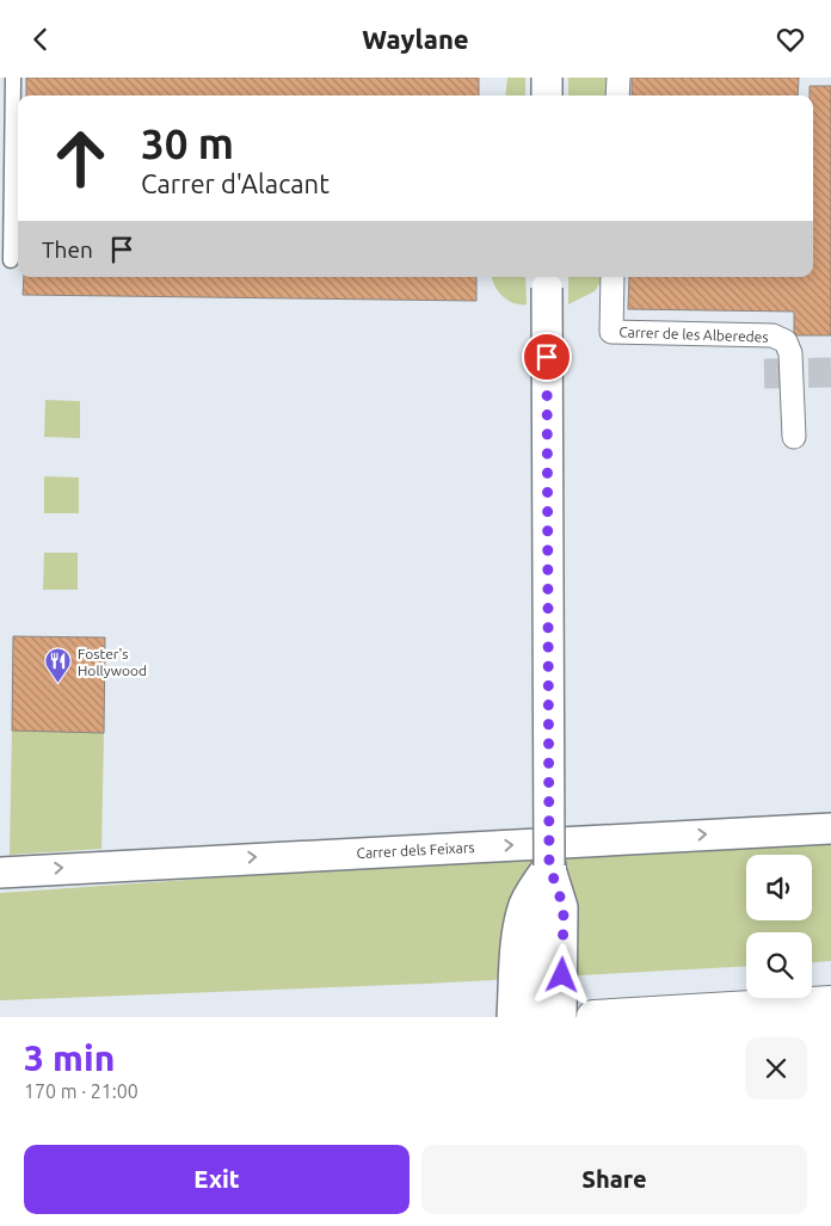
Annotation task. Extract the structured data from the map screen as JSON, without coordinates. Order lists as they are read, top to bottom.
{
  "streets": {
    "street": ["Carrer de les Alberedes", "Carrer dels Feixars"]
  },
  "one_way": ["Carrer dels Feixars"],
  "places": {
    "restaurant": ["Foster's Hollywood"]
  },
  "page": {
    "header": "Waylane",
    "turn": ["30 m", "Carrer d'Alacant"],
    "then": "Then",
    "heading": ["3 min", "170 m · 21:00"],
    "buttons": ["Exit", "Share"]
  }
}
